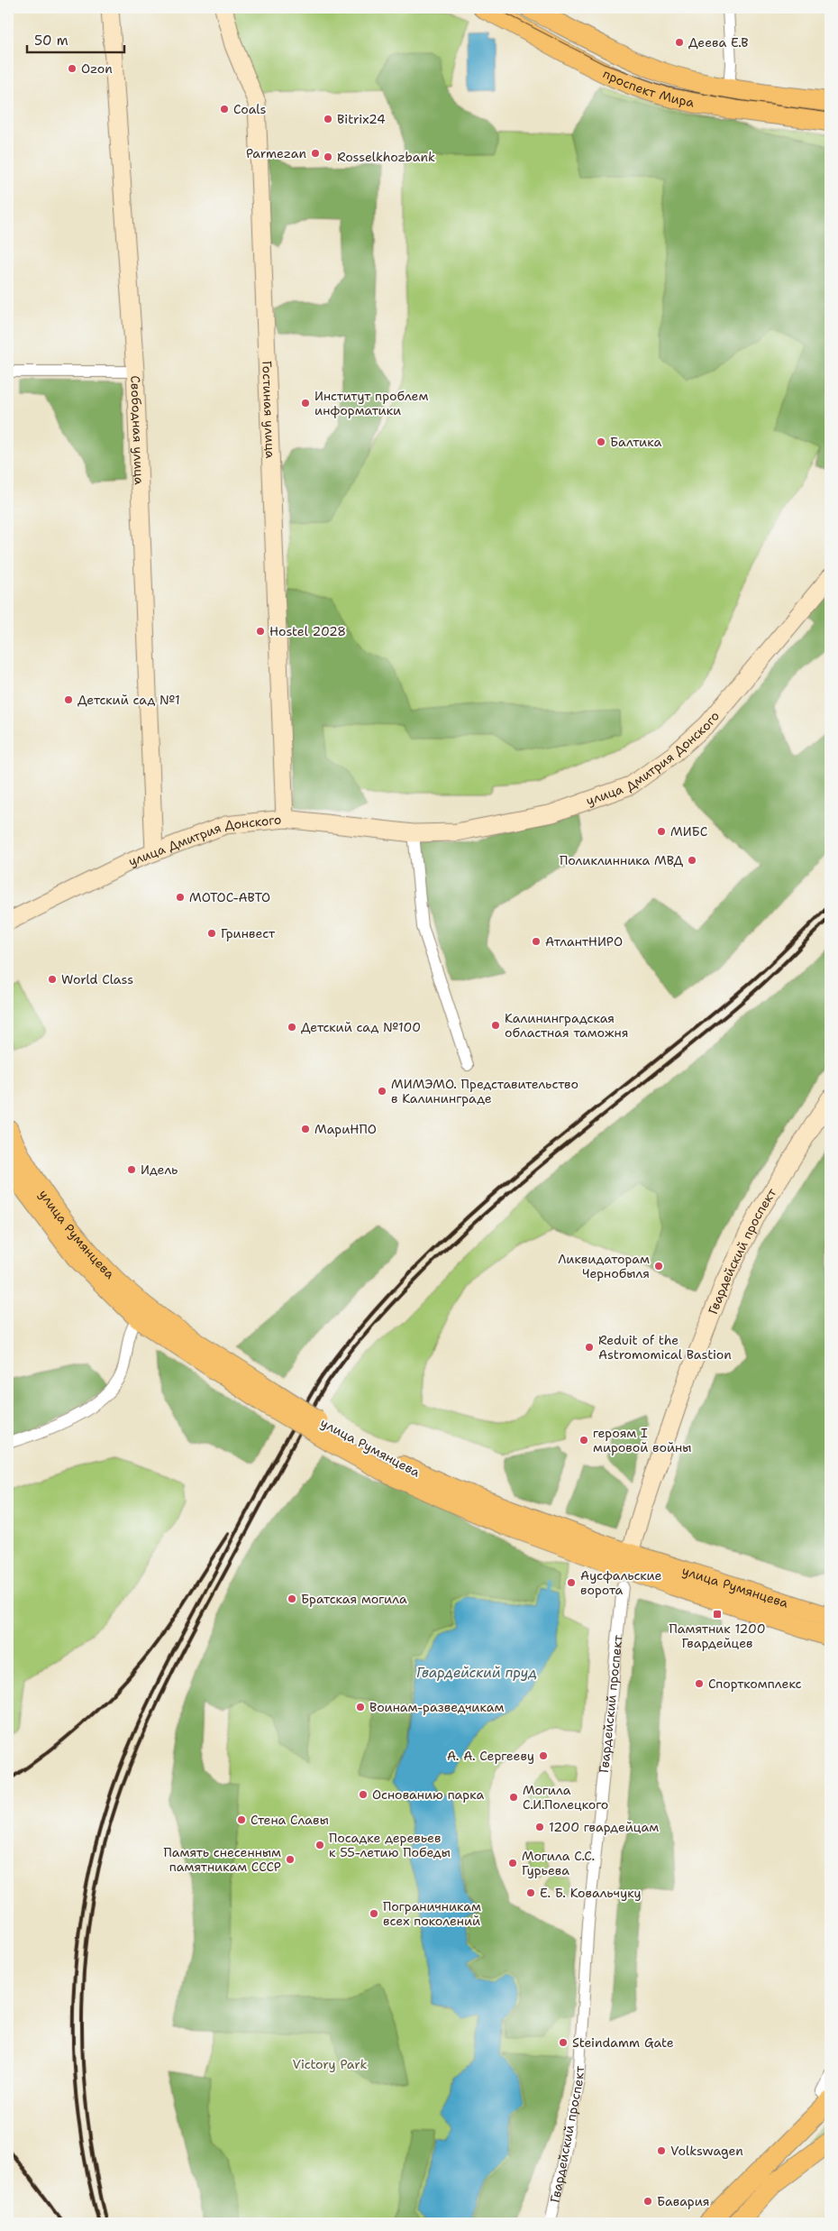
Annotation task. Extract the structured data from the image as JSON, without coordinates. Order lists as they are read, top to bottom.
{
  "streets": {
    "main road": ["проспект Мира", "улица Румянцева"],
    "street": [
      "Гостиная улица",
      "Свободная улица",
      "улица Дмитрия Донского",
      "Гвардейский проспект"
    ]
  },
  "crossings": [
    ["Гостиная улица", "улица Дмитрия Донского"],
    ["Свободная улица", "улица Дмитрия Донского"],
    ["улица Румянцева", "Гвардейский проспект"]
  ],
  "water": ["Гвардейский пруд"],
  "parks": ["Victory Park"],
  "places": {
    "other": [
      "Деева Е.В",
      "Ozon",
      "Coals",
      "Bitrix24",
      "Parmezan",
      "Rosselkhozbank",
      "Институт проблем информатики",
      "Балтика",
      "Hostel 2028",
      "Детский сад №1",
      "МИБС",
      "Поликлинника МВД",
      "МОТОС-АВТО",
      "Гринвест",
      "АтлантНИРО",
      "World Class",
      "Калининградская областная таможня",
      "Детский сад №100",
      "МИМЭМО. Представительство в Калининграде",
      "МариНПО",
      "Идель",
      "Ликвидаторам Чернобыля",
      "Reduit of the Astromomical Bastion",
      "героям I мировой войны",
      "Аусфальские ворота",
      "Братская могила",
      "Спорткомплекс",
      "Воинам-разведчикам",
      "А. А. Сергееву",
      "Основанию парка",
      "Могила С.И.Полецкого",
      "Стена Славы",
      "1200 гвардейцам",
      "Посадке деревьев к 55-летию Победы",
      "Память снесенным памятникам СССР",
      "Могила С.С. Гурьева",
      "Е. Б. Ковальчуку",
      "Пограничникам всех поколений",
      "Steindamm Gate",
      "Volkswagen",
      "Бавария"
    ],
    "transit": ["Памятник 1200 Гвардейцев"]
  },
  "scale_bar": "50 m"
}
